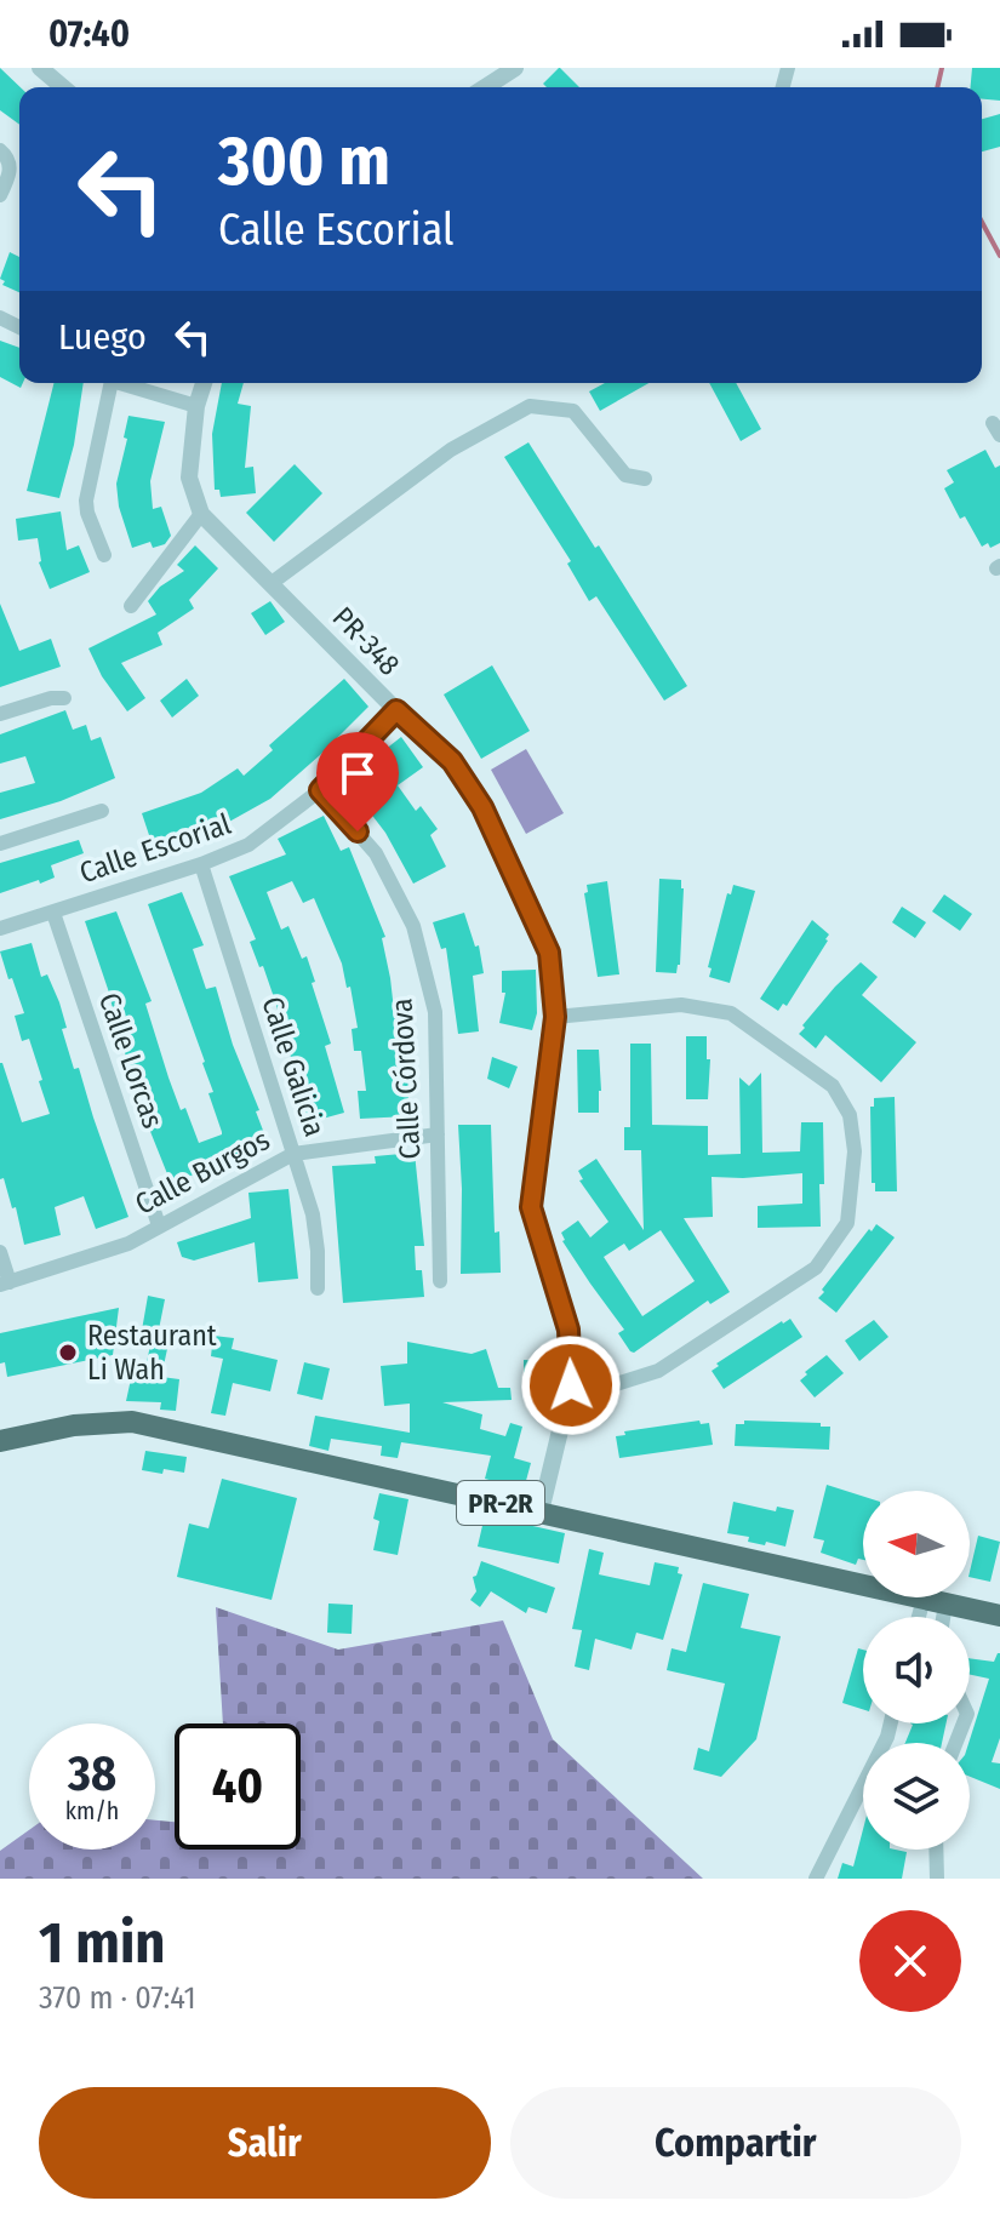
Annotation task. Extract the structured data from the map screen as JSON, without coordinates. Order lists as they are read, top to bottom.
{
  "streets": {
    "main road": ["PR-2R"],
    "street": [
      "PR-348",
      "Calle Escorial",
      "Calle Lorcas",
      "Calle Galicia",
      "Calle Córdova",
      "Calle Burgos"
    ]
  },
  "crossings": [
    ["PR-348", "Calle Escorial"],
    ["PR-348", "PR-2R"],
    ["Calle Escorial", "Calle Lorcas"],
    ["Calle Escorial", "Calle Galicia"],
    ["Calle Escorial", "Calle Córdova"],
    ["Calle Lorcas", "Calle Burgos"],
    ["Calle Galicia", "Calle Burgos"],
    ["Calle Córdova", "Calle Burgos"]
  ],
  "places": ["Restaurant Li Wah"],
  "north": "left",
  "page": {
    "status": "07:40",
    "turn": ["300 m", "Calle Escorial"],
    "then": "Luego",
    "speed": "38 km/h",
    "limit": "40",
    "heading": ["1 min", "370 m · 07:41"],
    "buttons": ["Salir", "Compartir"]
  }
}
